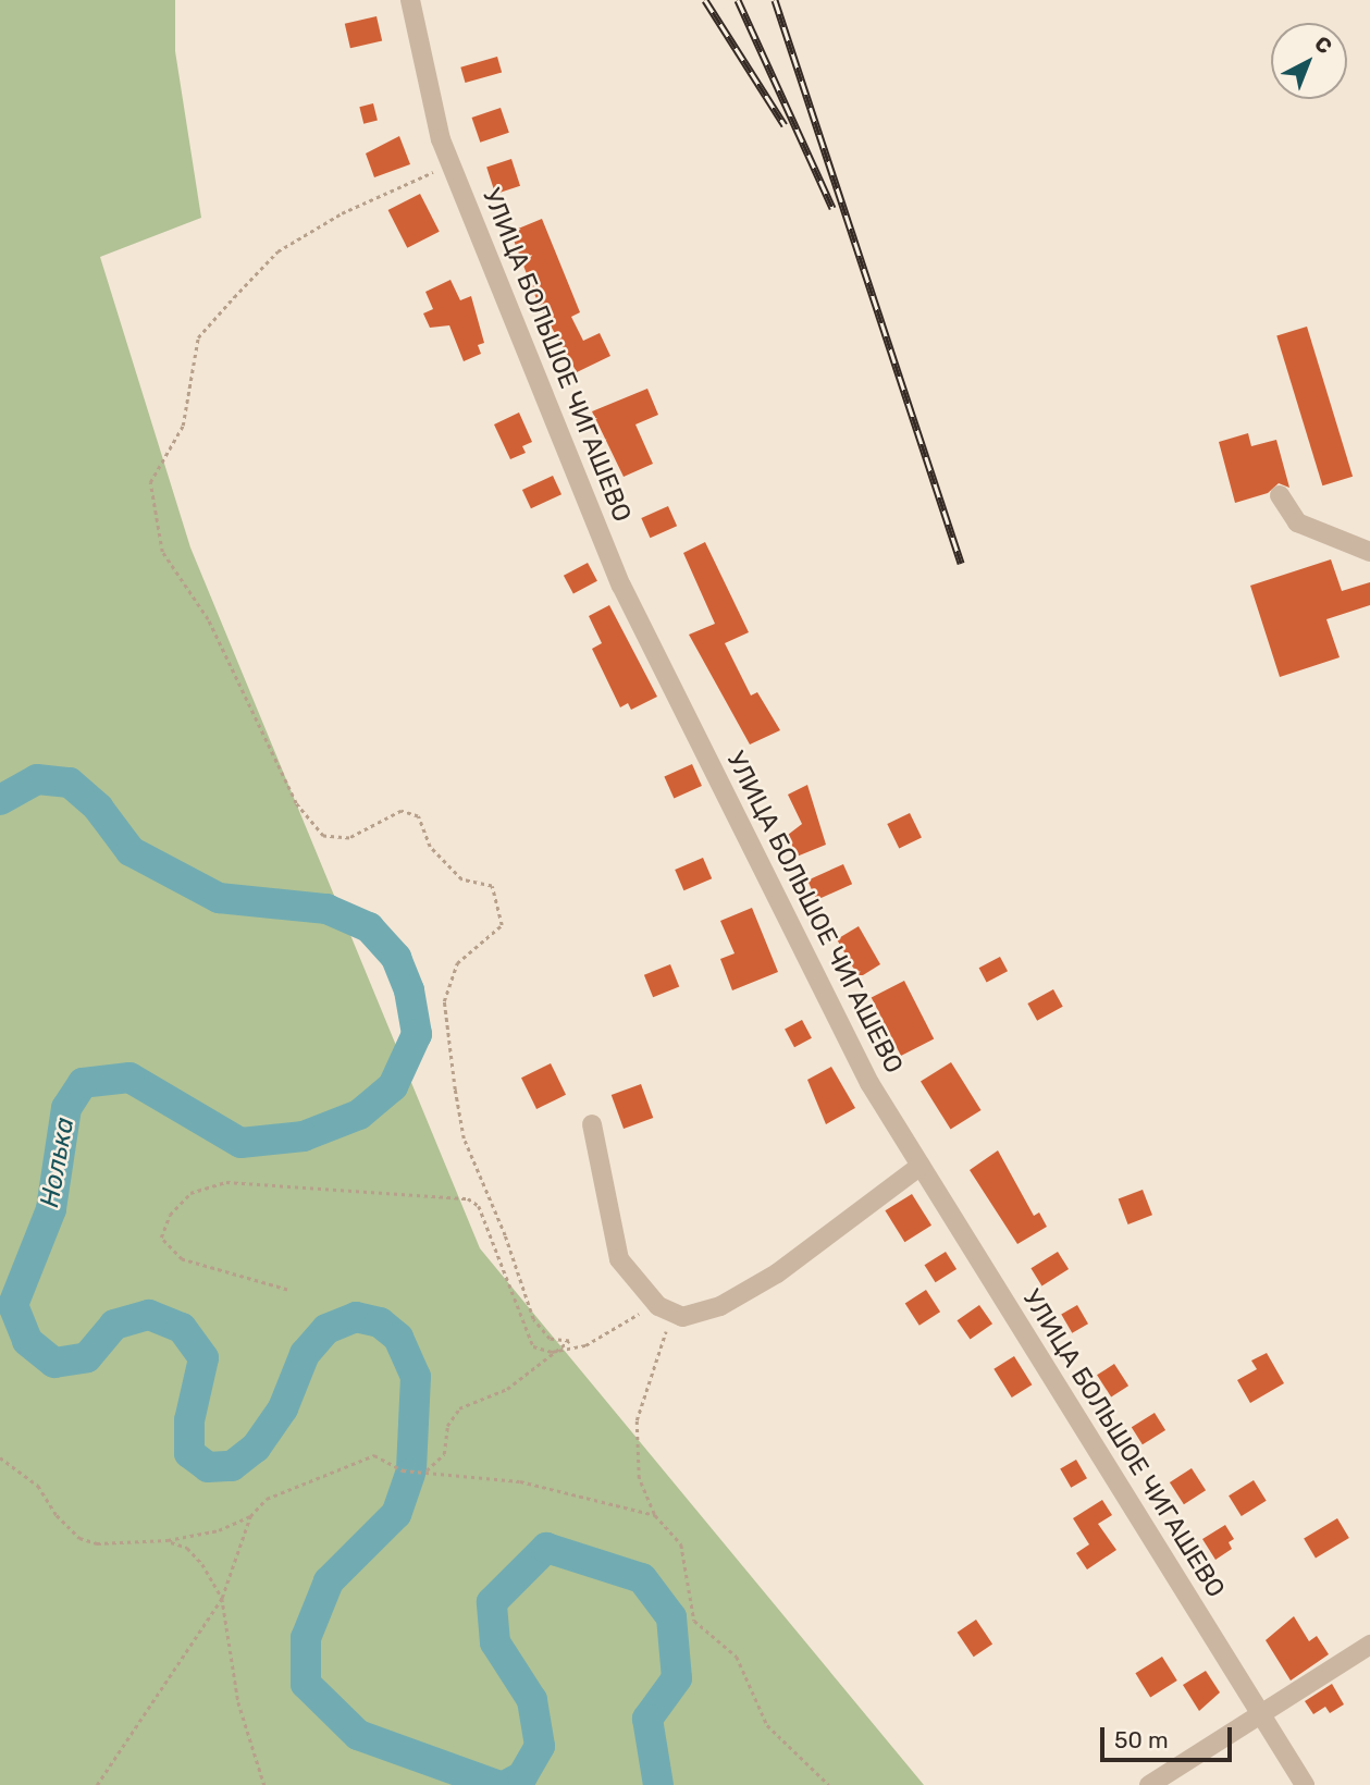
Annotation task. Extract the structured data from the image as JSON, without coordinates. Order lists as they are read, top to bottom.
{
  "streets": {
    "street": ["УЛИЦА БОЛЬШОЕ ЧИГАШЕВО"]
  },
  "water": ["Нолька"],
  "scale_bar": "50 m",
  "north": "top right"
}
